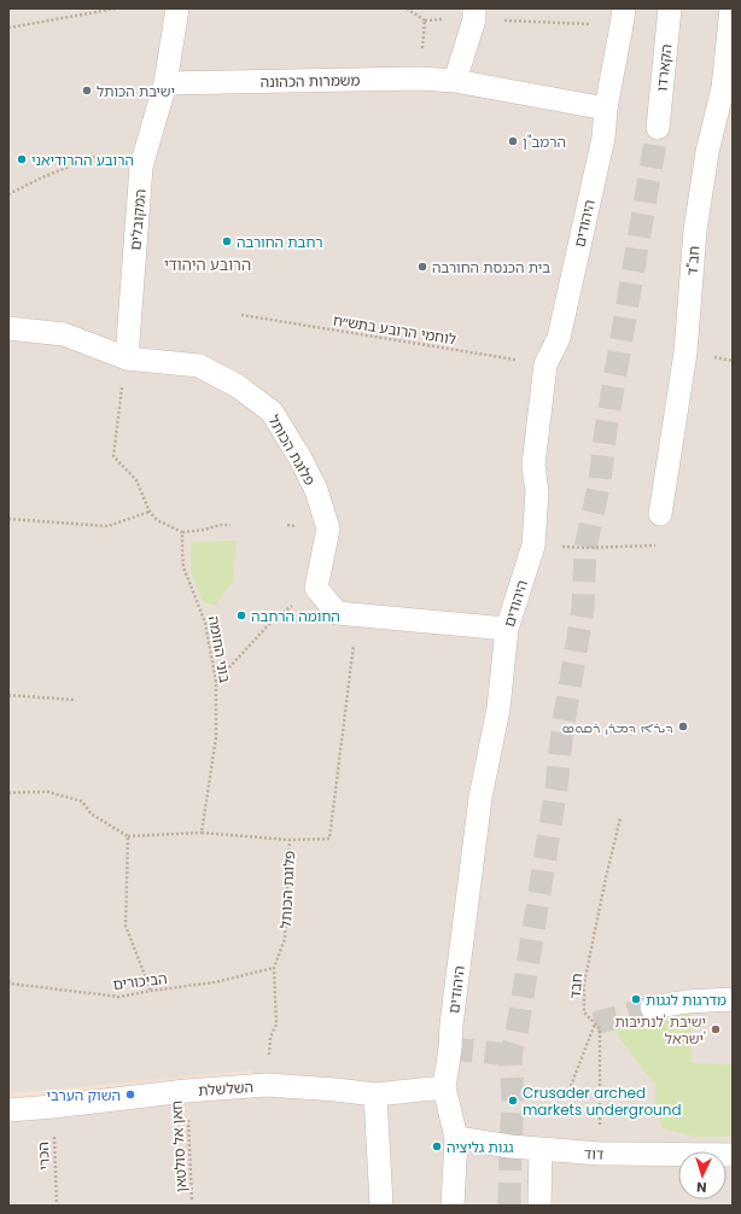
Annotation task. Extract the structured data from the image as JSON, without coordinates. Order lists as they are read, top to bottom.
{
  "streets": {
    "street": [
      "הקארדו",
      "משמרות הכהונה",
      "המקובלים",
      "היהודים",
      "חב\"ד",
      "פלוגת הכותל",
      "השלשלת",
      "דוד"
    ],
    "path": [
      "לוחמי הרובע בתש״ח",
      "בוני החומה",
      "הביכורים",
      "חבד",
      "חאן אל סולטאן",
      "הכרי"
    ]
  },
  "crossings": [
    ["משמרות הכהונה", "המקובלים"],
    ["משמרות הכהונה", "היהודים"],
    ["המקובלים", "פלוגת הכותל"],
    ["היהודים", "לוחמי הרובע בתש״ח"],
    ["היהודים", "השלשלת"],
    ["היהודים", "דוד"],
    ["פלוגת הכותל", "הביכורים"],
    ["פלוגת הכותל", "השלשלת"],
    ["חבד", "דוד"],
    ["השלשלת", "חאן אל סולטאן"],
    ["השלשלת", "הכרי"]
  ],
  "districts": ["הרובע היהודי"],
  "places": [
    "ישיבת הכותל",
    "הרמב\"ן",
    "הרובע ההרודיאני",
    "רחבת החורבה",
    "בית הכנסת החורבה",
    "החומה הרחבה",
    "ܕܝܪܐ ܕܡܪܝ ܪܩܘܣ",
    "מדרגות לגגות",
    "ישיבת 'לנתיבות ישראל'",
    "השוק הערבי",
    "Crusader arched markets underground",
    "גגות גליציה"
  ],
  "north": "bottom"
}
